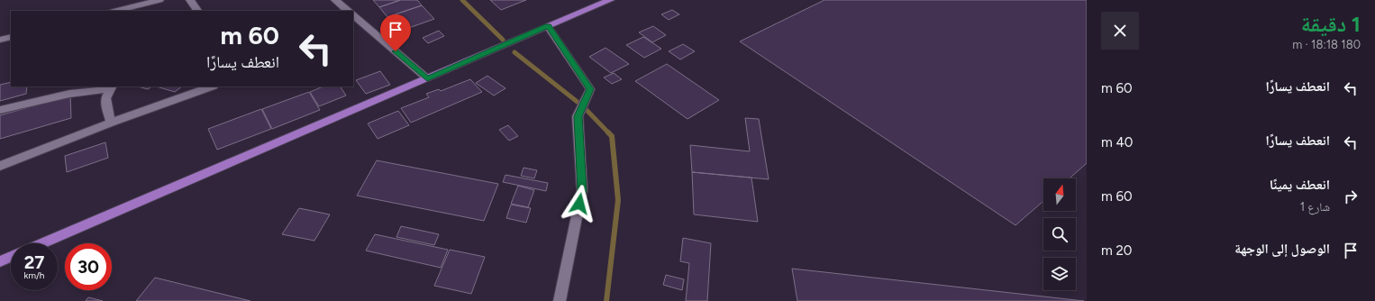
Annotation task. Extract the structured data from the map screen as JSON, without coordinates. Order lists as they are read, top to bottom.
{
  "north": "top",
  "page": {
    "heading": ["1 دقيقة", "180 m · 18:18"],
    "turn": ["60 m", "انعطف يسارًا"],
    "list": [
      {
        "name": "انعطف يسارًا",
        "value": "60 m"
      },
      {
        "name": "انعطف يسارًا",
        "value": "40 m"
      },
      {
        "name": "انعطف يمينًا",
        "note": "شارع 1",
        "value": "60 m"
      },
      {
        "name": "الوصول إلى الوجهة",
        "value": "20 m"
      }
    ],
    "speed": "27 km/h",
    "limit": "30"
  }
}
